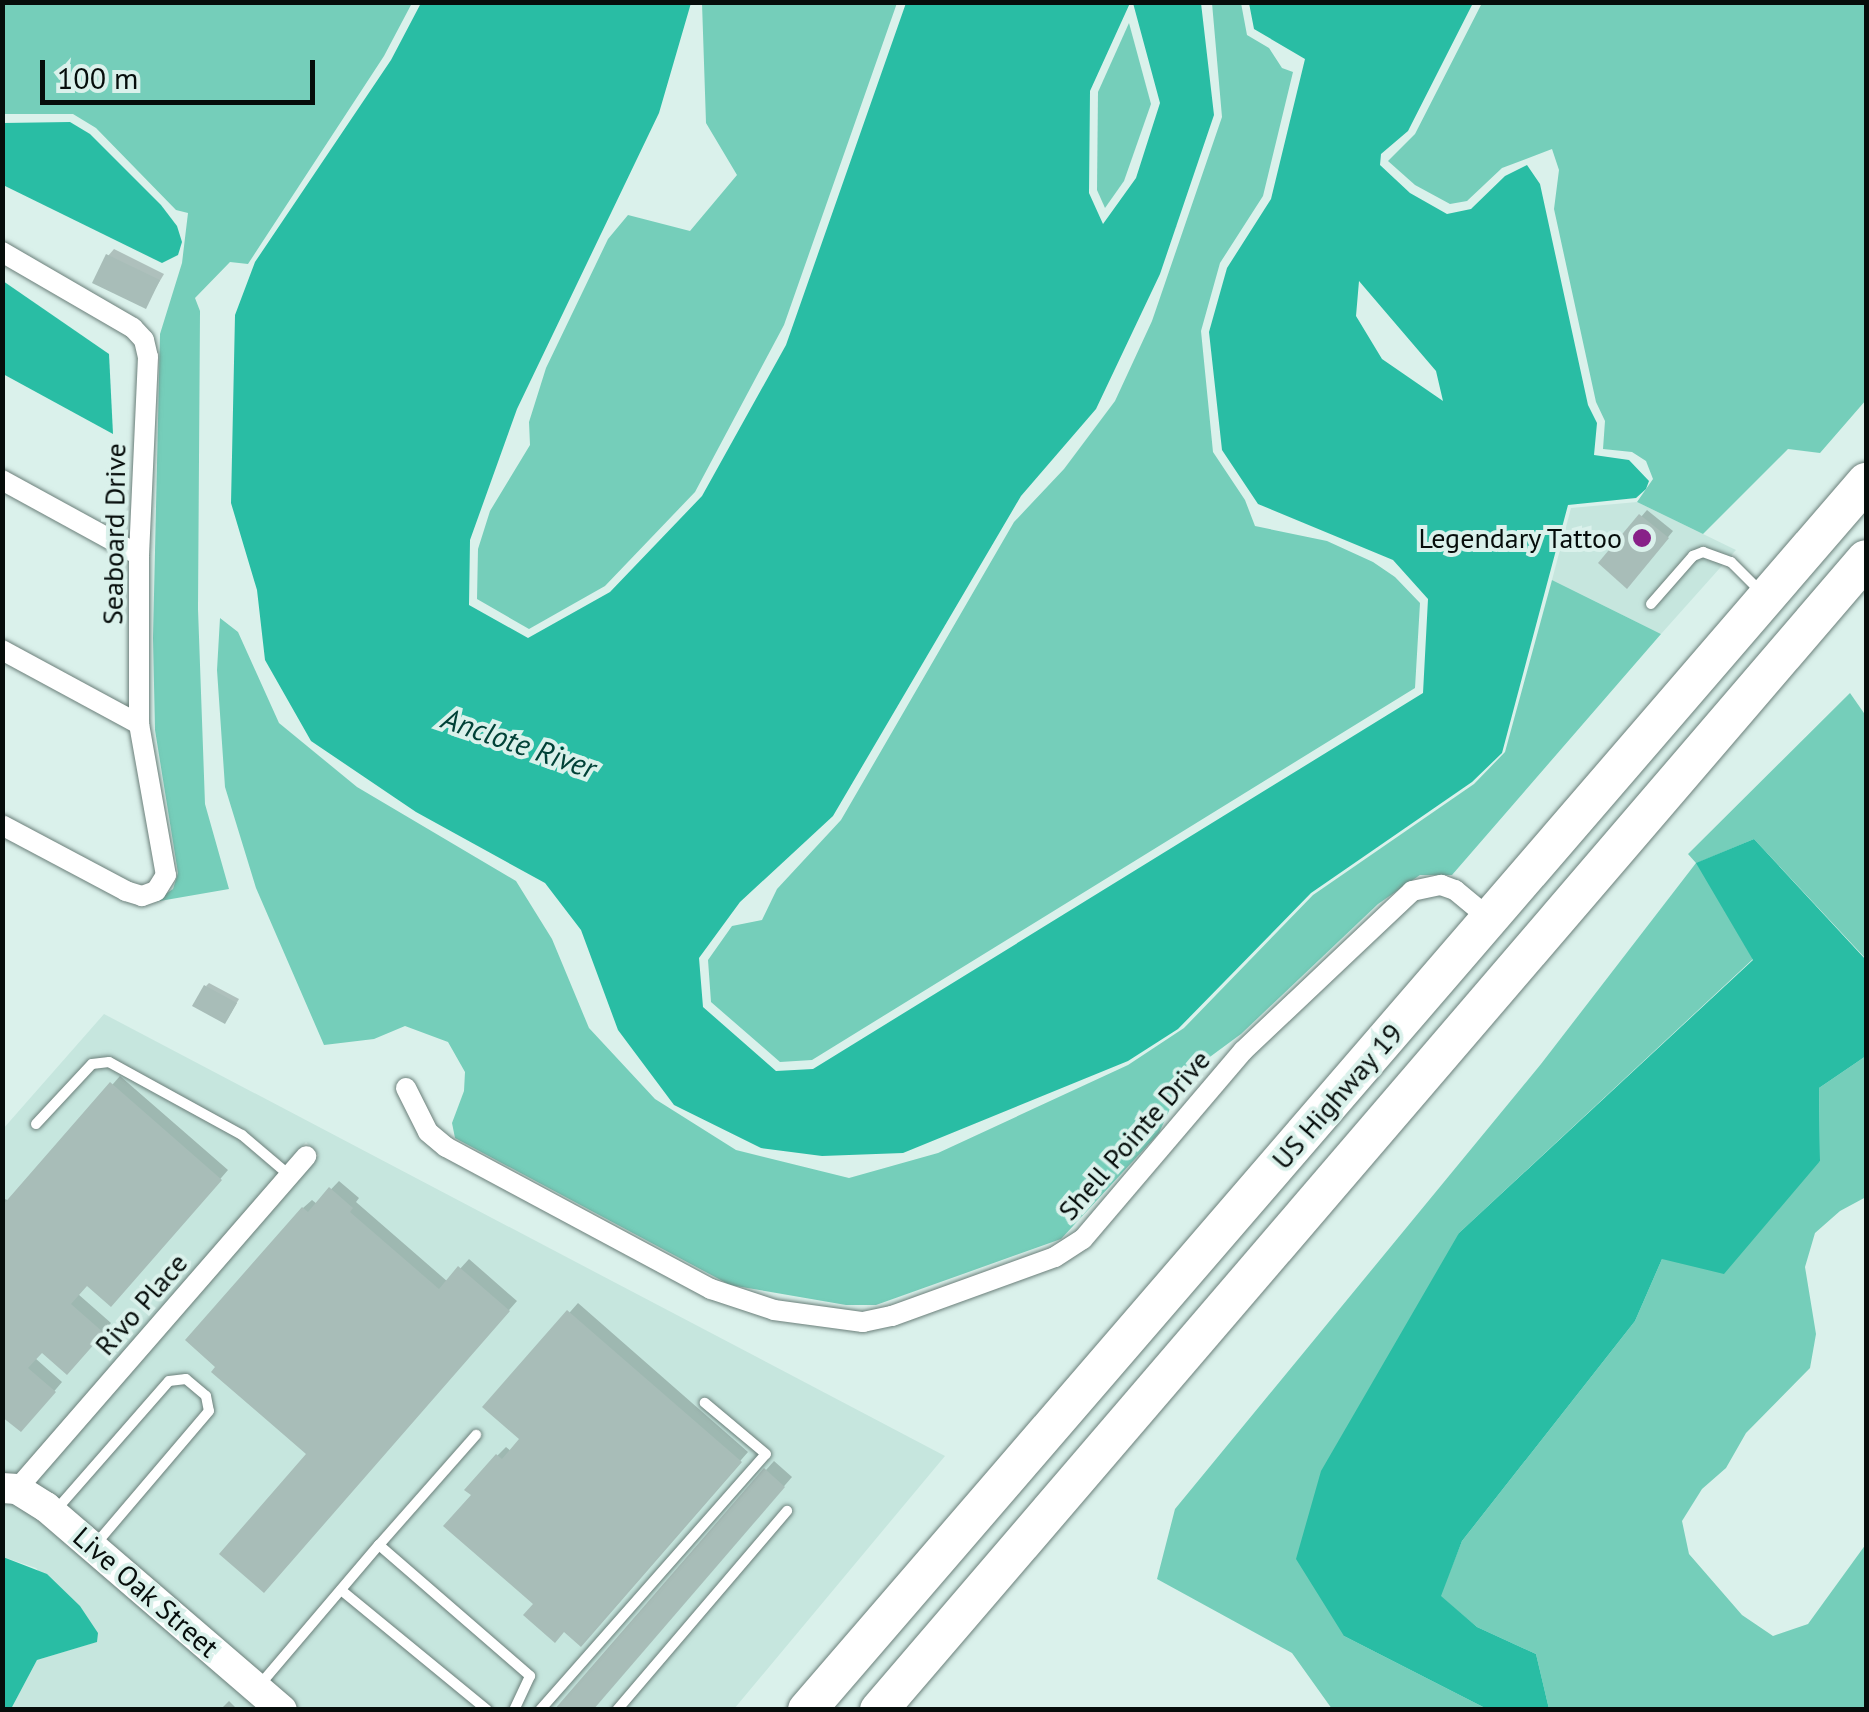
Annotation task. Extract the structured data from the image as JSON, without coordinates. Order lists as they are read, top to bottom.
{
  "streets": {
    "highway": ["US Highway 19"],
    "street": [
      "Seaboard Drive",
      "Shell Pointe Drive",
      "Rivo Place",
      "Live Oak Street"
    ]
  },
  "crossings": [
    ["US Highway 19", "Shell Pointe Drive"],
    ["Rivo Place", "Live Oak Street"]
  ],
  "water": ["Anclote River"],
  "places": ["Legendary Tattoo"],
  "scale_bar": "100 m"
}
